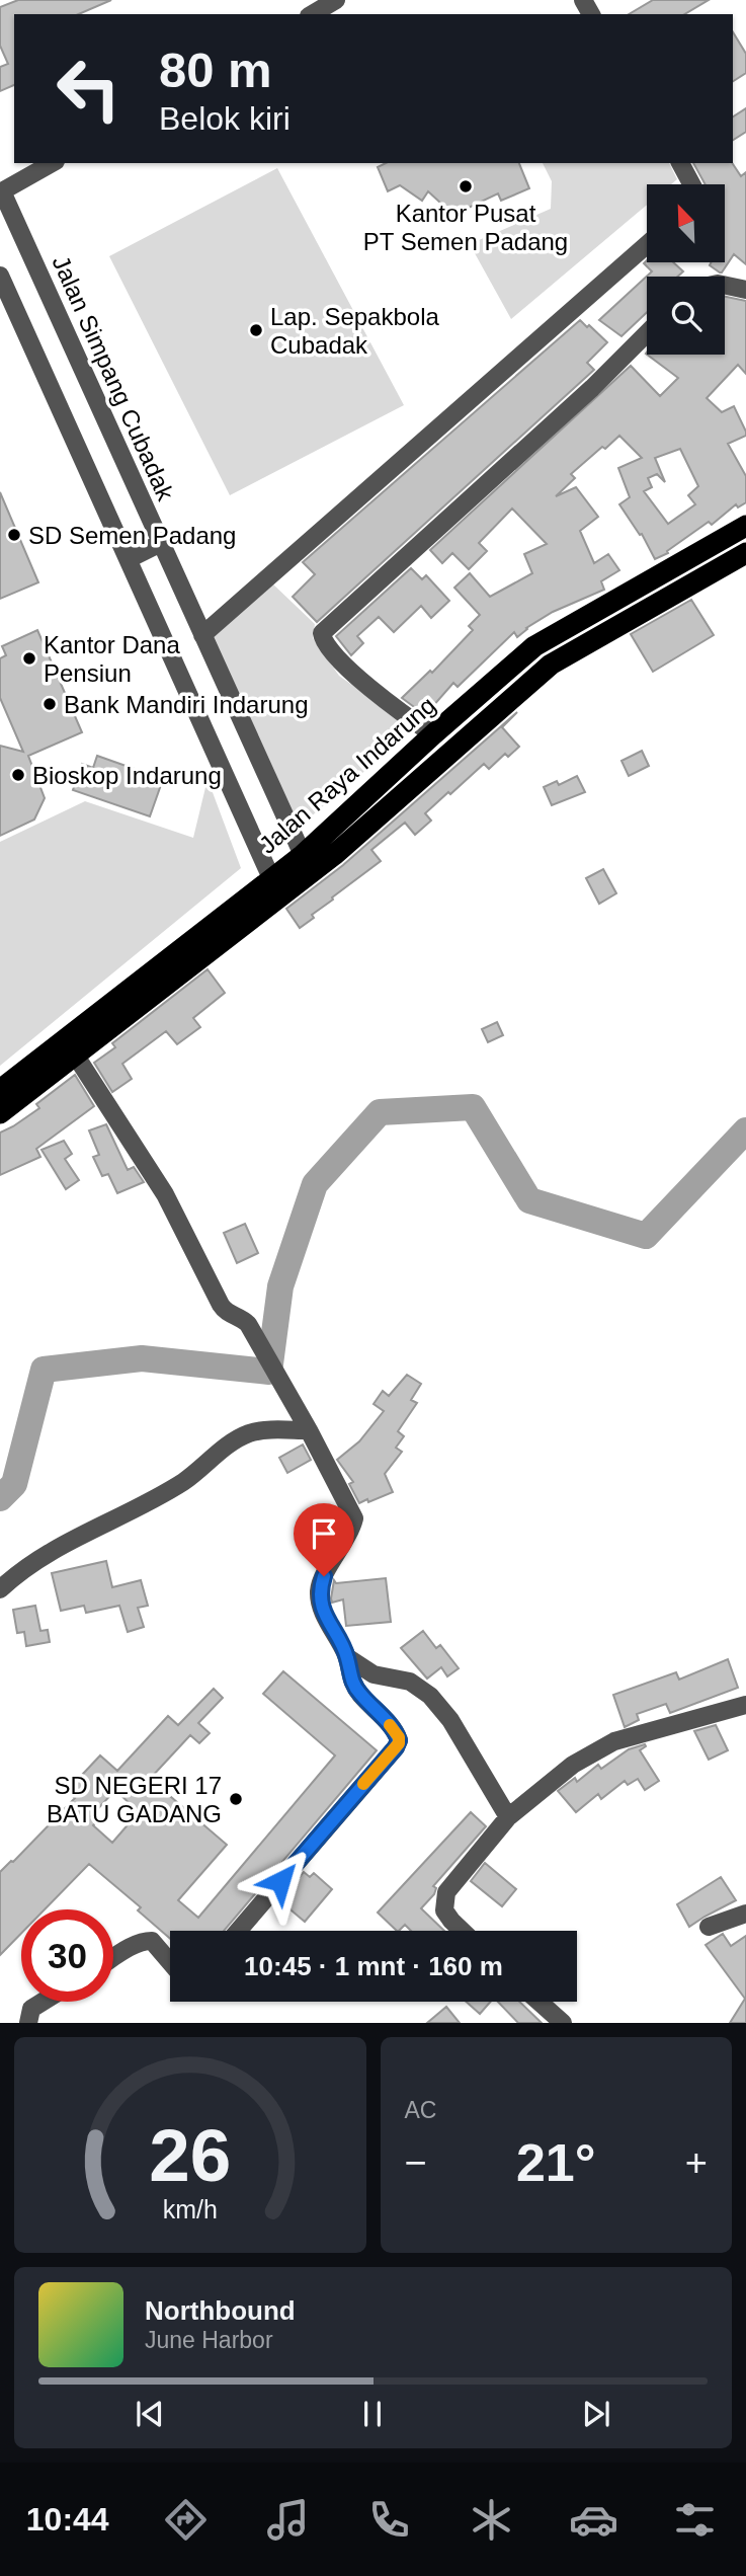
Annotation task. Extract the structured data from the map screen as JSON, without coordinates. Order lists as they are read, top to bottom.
{
  "streets": {
    "highway": ["Jalan Raya Indarung"],
    "street": ["Jalan Simpang Cubadak"]
  },
  "crossings": [
    ["Jalan Simpang Cubadak", "Jalan Raya Indarung"]
  ],
  "places": [
    "Kantor Pusat PT Semen Padang",
    "Lap. Sepakbola Cubadak",
    "SD Semen Padang",
    "Kantor Dana Pensiun",
    "Bank Mandiri Indarung",
    "Bioskop Indarung",
    "SD NEGERI 17 BATU GADANG"
  ],
  "north": "top left",
  "page": {
    "turn": ["80 m", "Belok kiri"],
    "limit": "30",
    "trip": "10:45 · 1 mnt · 160 m",
    "tile": "AC",
    "heat": ["−", "21°", "+"],
    "song": ["Northbound", "June Harbor"],
    "tabs": "10:44",
    "gauge": ["26", "km/h"]
  }
}
